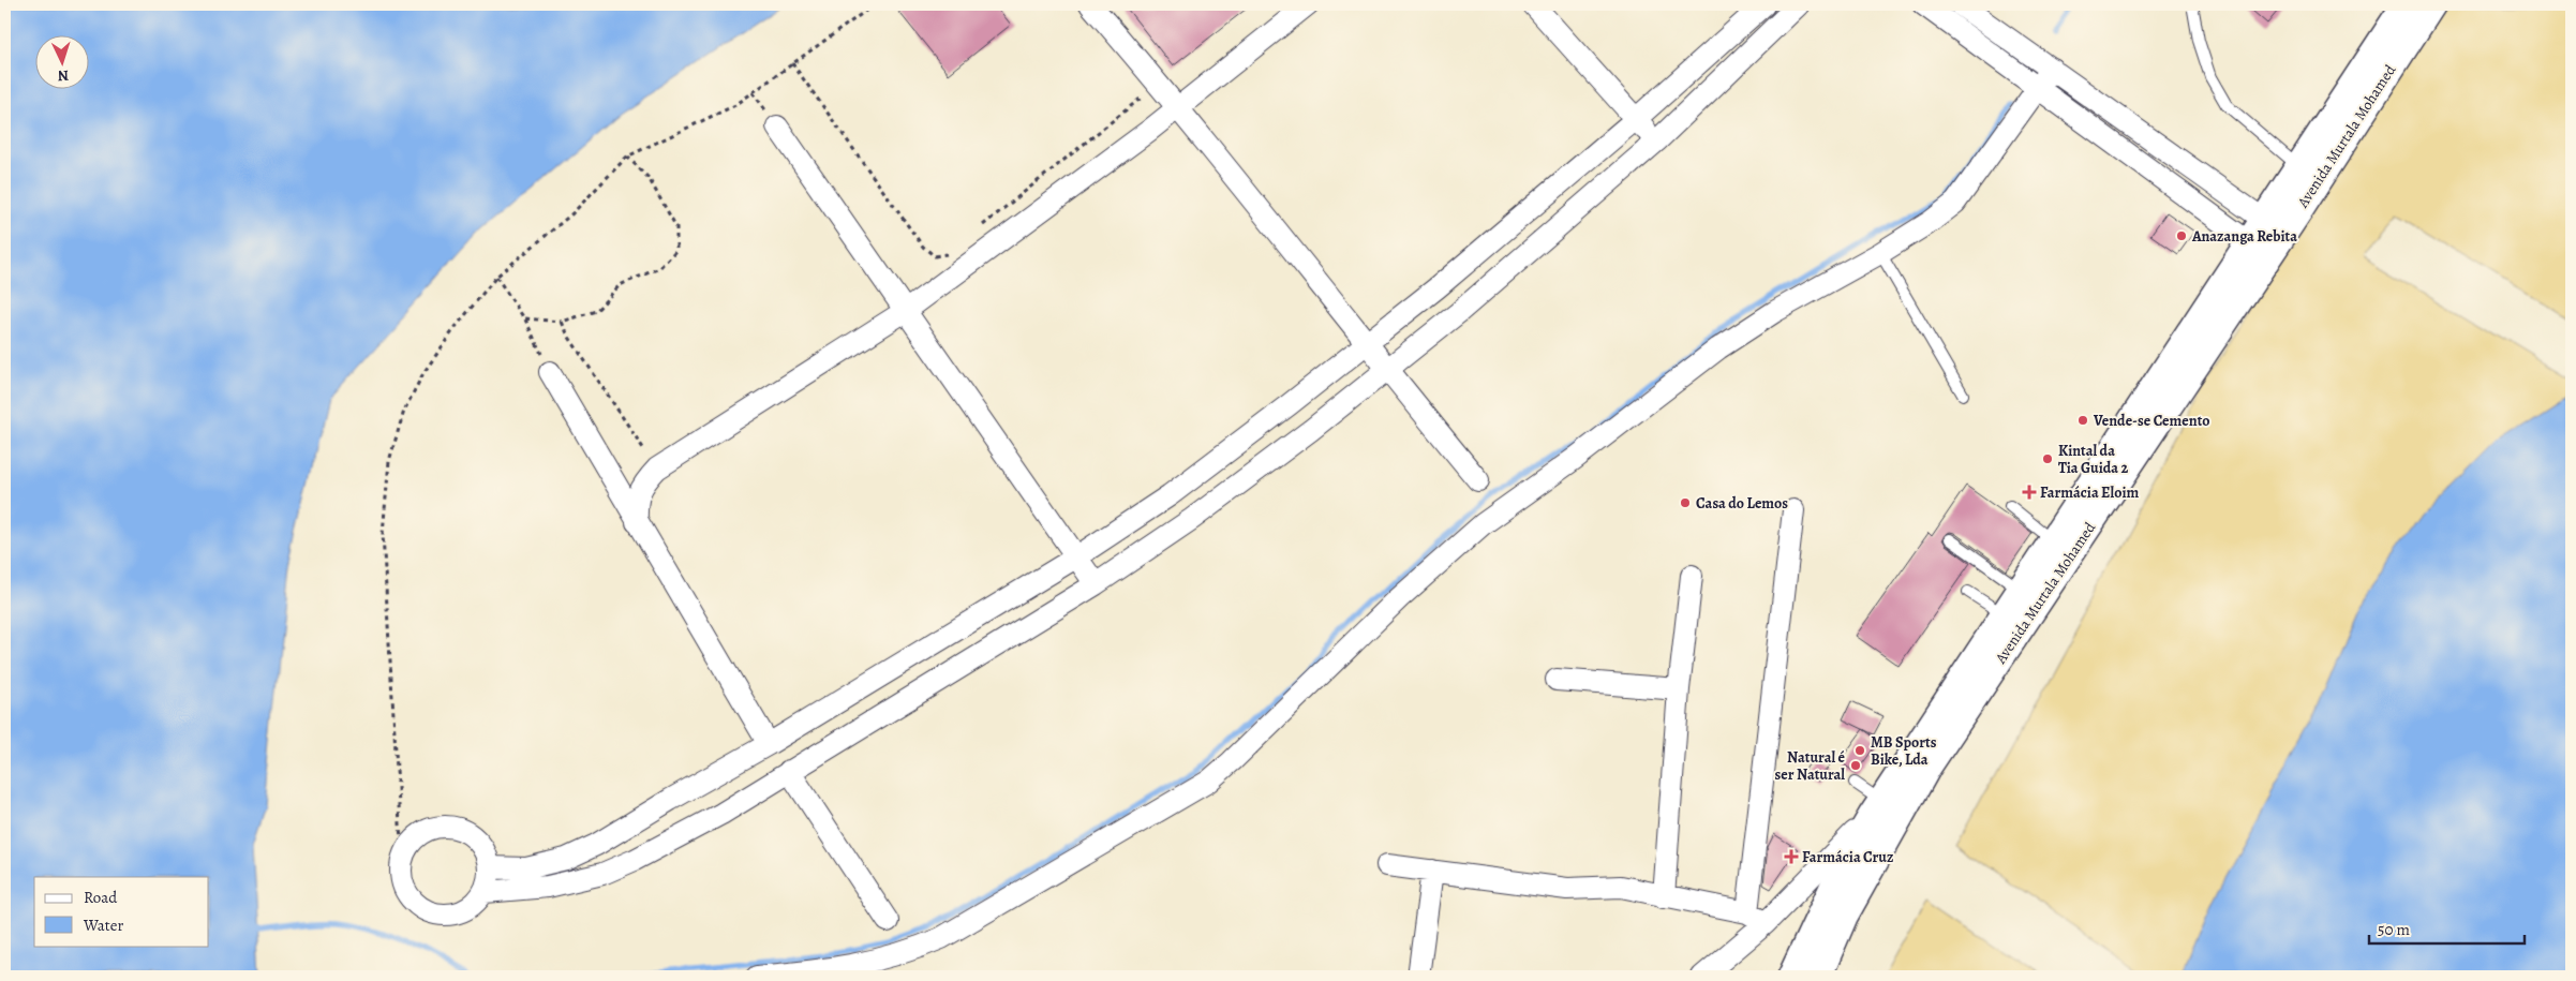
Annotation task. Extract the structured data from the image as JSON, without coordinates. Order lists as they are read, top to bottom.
{
  "streets": {
    "street": ["Avenida Murtala Mohamed"]
  },
  "places": {
    "other": [
      "Anazanga Rebita",
      "Vende-se Cemento",
      "Kintal da Tia Guida 2",
      "Casa do Lemos",
      "MB Sports Bike, Lda",
      "Natural é ser Natural"
    ],
    "health": ["Farmácia Eloim", "Farmácia Cruz"]
  },
  "legend": ["Road", "Water"],
  "scale_bar": "50 m",
  "north": "bottom"
}
